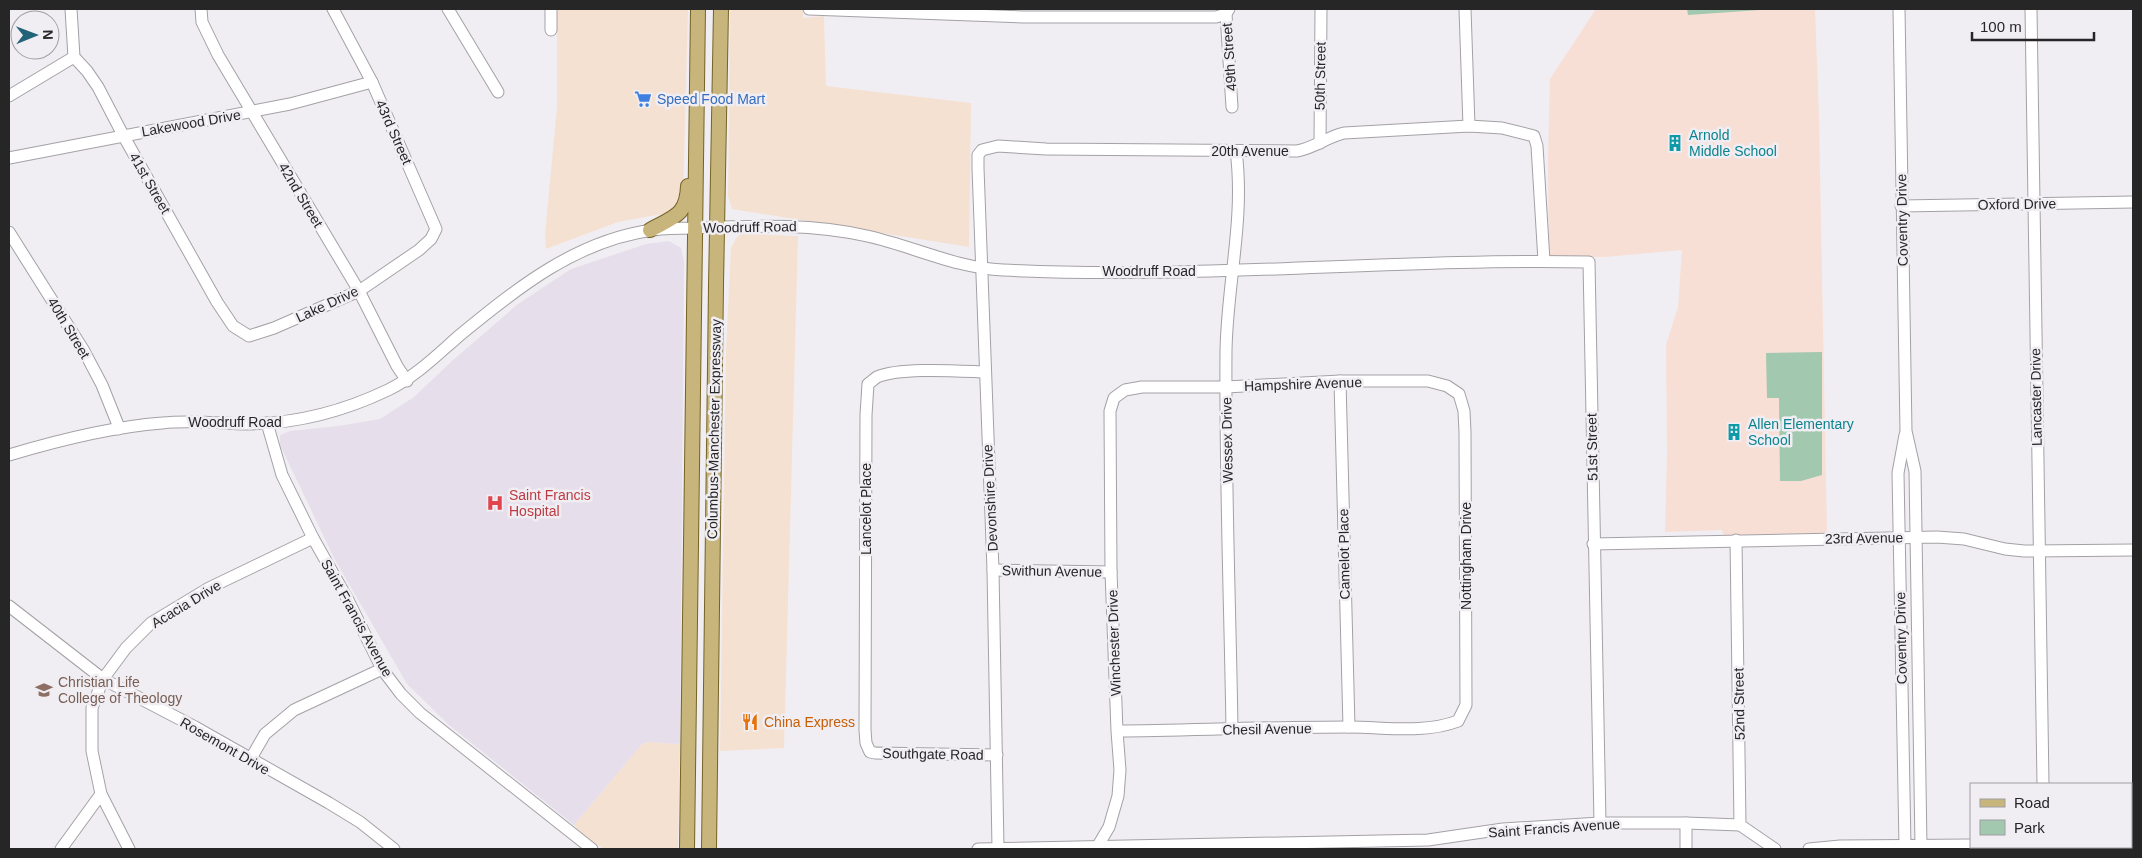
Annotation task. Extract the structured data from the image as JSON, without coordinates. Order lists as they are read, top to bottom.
{
  "streets": {
    "main road": ["Columbus-Manchester Expressway"],
    "street": [
      "49th Street",
      "50th Street",
      "Lakewood Drive",
      "43rd Street",
      "20th Avenue",
      "41st Street",
      "42nd Street",
      "Oxford Drive",
      "Coventry Drive",
      "Woodruff Road",
      "Lake Drive",
      "40th Street",
      "Hampshire Avenue",
      "Lancaster Drive",
      "Wessex Drive",
      "51st Street",
      "Devonshire Drive",
      "Lancelot Place",
      "23rd Avenue",
      "Camelot Place",
      "Nottingham Drive",
      "Swithun Avenue",
      "Acacia Drive",
      "Saint Francis Avenue",
      "Winchester Drive",
      "52nd Street",
      "Chesil Avenue",
      "Rosemont Drive",
      "Southgate Road"
    ]
  },
  "crossings": [
    ["50th Street", "20th Avenue"],
    ["Lakewood Drive", "43rd Street"],
    ["Lakewood Drive", "41st Street"],
    ["Lakewood Drive", "42nd Street"],
    ["43rd Street", "Lake Drive"],
    ["20th Avenue", "Woodruff Road"],
    ["20th Avenue", "Wessex Drive"],
    ["20th Avenue", "51st Street"],
    ["20th Avenue", "Devonshire Drive"],
    ["41st Street", "Lake Drive"],
    ["42nd Street", "Woodruff Road"],
    ["42nd Street", "Lake Drive"],
    ["Oxford Drive", "Coventry Drive"],
    ["Oxford Drive", "Lancaster Drive"],
    ["Coventry Drive", "23rd Avenue"],
    ["Woodruff Road", "40th Street"],
    ["Woodruff Road", "Columbus-Manchester Expressway"],
    ["Woodruff Road", "Wessex Drive"],
    ["Woodruff Road", "51st Street"],
    ["Woodruff Road", "Devonshire Drive"],
    ["Woodruff Road", "Saint Francis Avenue"],
    ["Hampshire Avenue", "Wessex Drive"],
    ["Hampshire Avenue", "Camelot Place"],
    ["Hampshire Avenue", "Nottingham Drive"],
    ["Hampshire Avenue", "Winchester Drive"],
    ["Lancaster Drive", "23rd Avenue"],
    ["Wessex Drive", "Chesil Avenue"],
    ["51st Street", "23rd Avenue"],
    ["51st Street", "Saint Francis Avenue"],
    ["Devonshire Drive", "Lancelot Place"],
    ["Devonshire Drive", "Swithun Avenue"],
    ["Devonshire Drive", "Saint Francis Avenue"],
    ["Devonshire Drive", "Southgate Road"],
    ["Lancelot Place", "Southgate Road"],
    ["23rd Avenue", "52nd Street"],
    ["Camelot Place", "Chesil Avenue"],
    ["Nottingham Drive", "Chesil Avenue"],
    ["Swithun Avenue", "Winchester Drive"],
    ["Acacia Drive", "Saint Francis Avenue"],
    ["Acacia Drive", "Rosemont Drive"],
    ["Saint Francis Avenue", "Winchester Drive"],
    ["Saint Francis Avenue", "52nd Street"],
    ["Winchester Drive", "Chesil Avenue"]
  ],
  "places": {
    "supermarket": ["Speed Food Mart"],
    "building": ["Arnold Middle School", "Allen Elementary School"],
    "hospital": ["Saint Francis Hospital"],
    "school or university": ["Christian Life College of Theology"],
    "restaurant": ["China Express"]
  },
  "legend": ["Road", "Park"],
  "scale_bar": "100 m",
  "north": "right"
}
